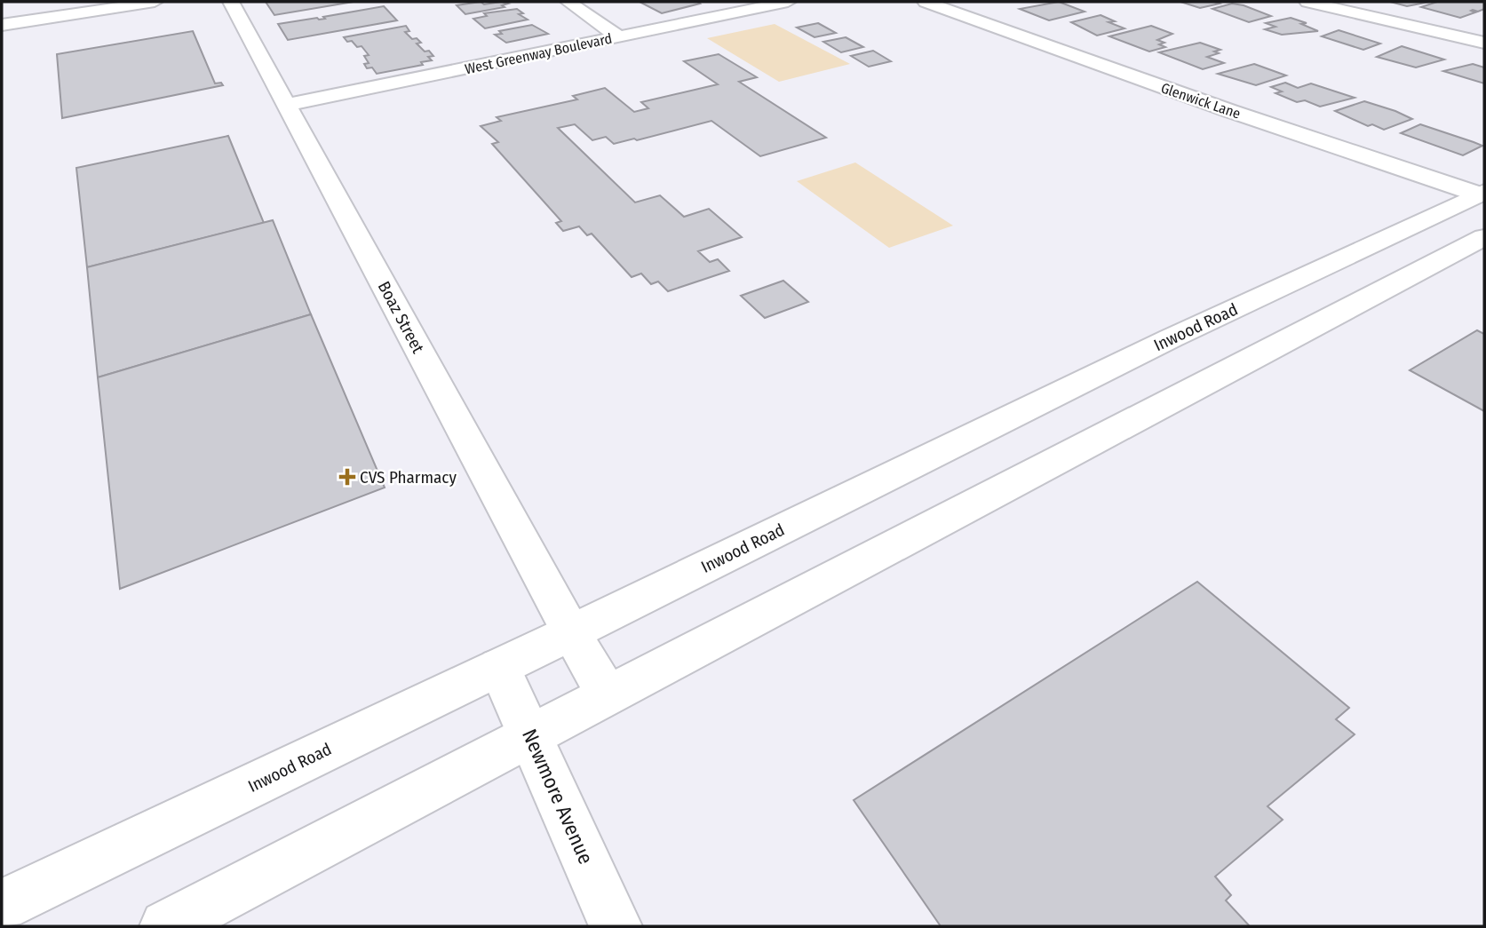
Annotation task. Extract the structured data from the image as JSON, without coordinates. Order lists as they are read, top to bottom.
{
  "streets": {
    "street": [
      "West Greenway Boulevard",
      "Glenwick Lane",
      "Boaz Street",
      "Inwood Road",
      "Newmore Avenue"
    ]
  },
  "crossings": [
    ["West Greenway Boulevard", "Boaz Street"],
    ["Glenwick Lane", "Inwood Road"],
    ["Boaz Street", "Inwood Road"],
    ["Inwood Road", "Newmore Avenue"]
  ],
  "places": {
    "health": ["CVS Pharmacy"]
  }
}
